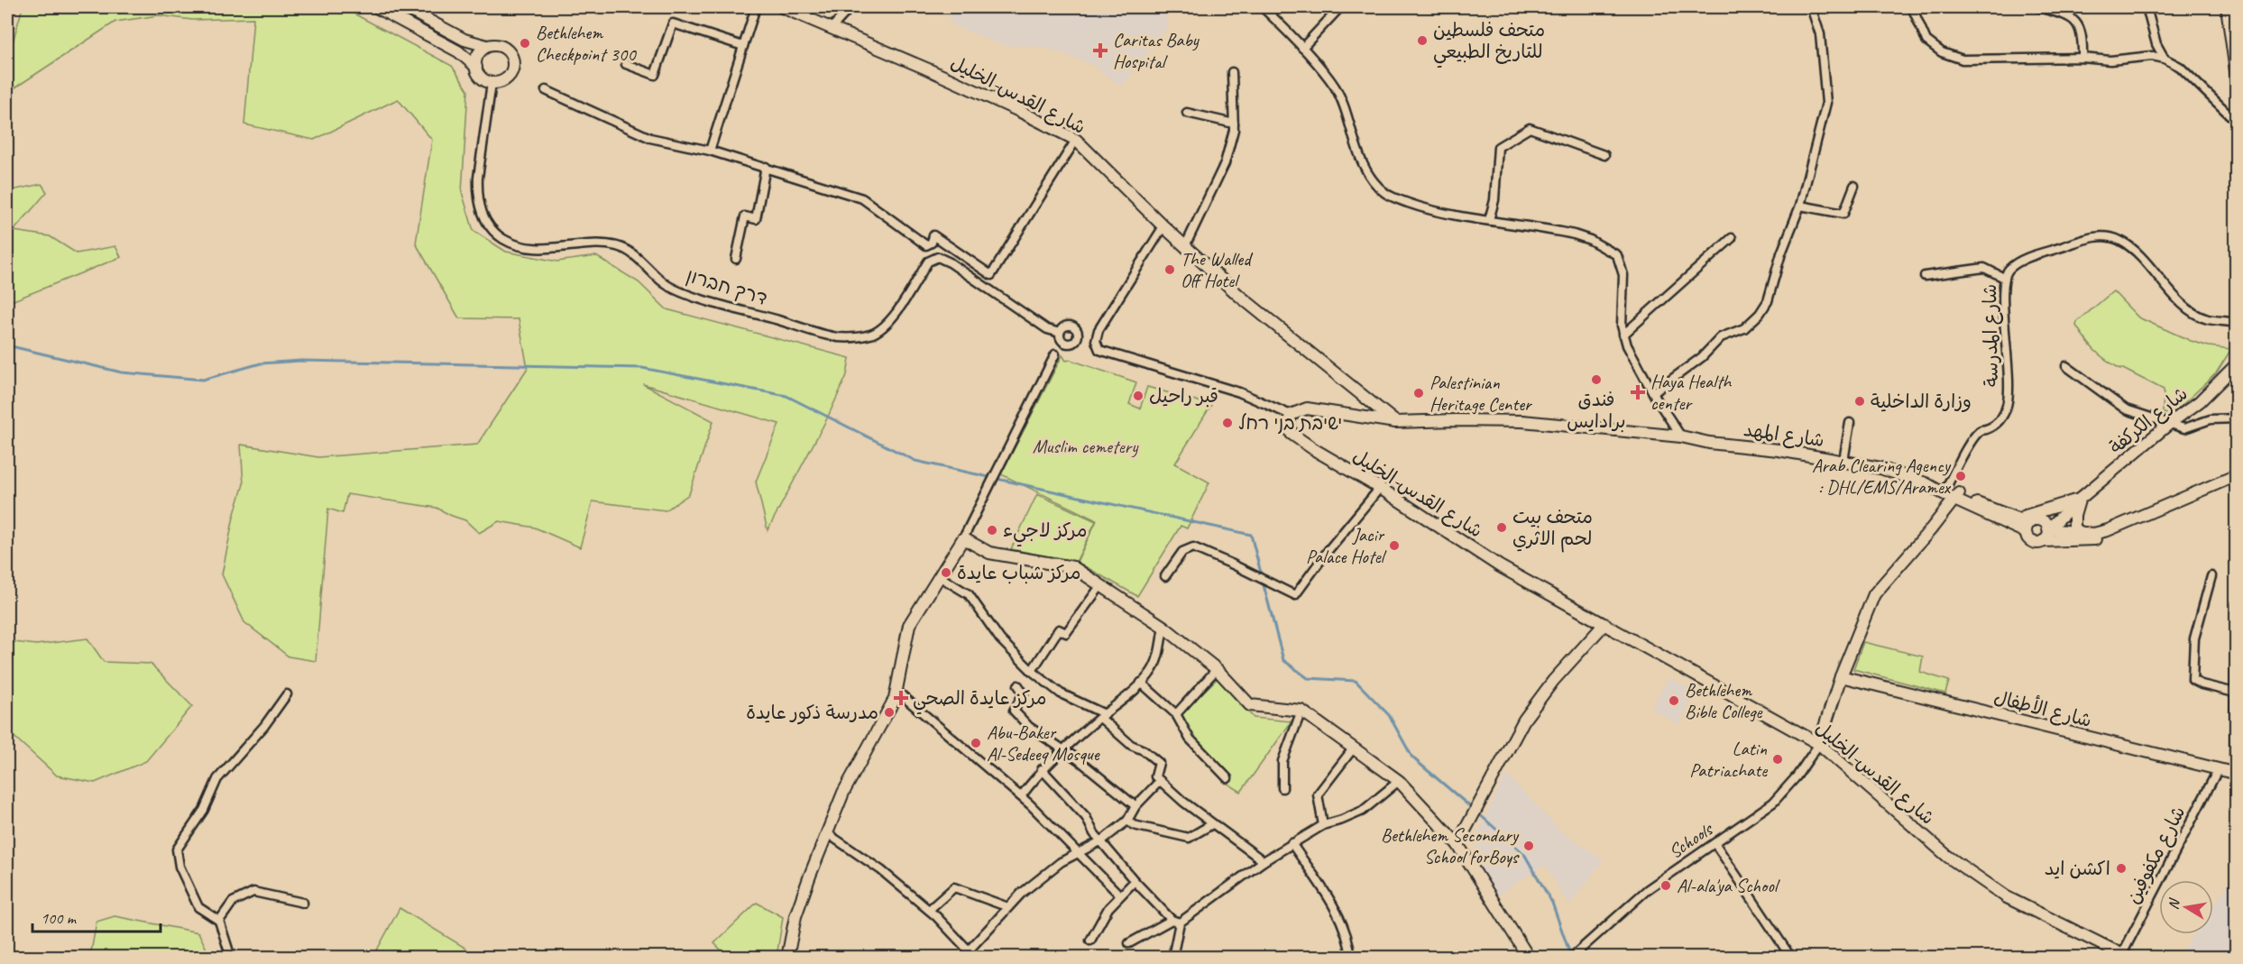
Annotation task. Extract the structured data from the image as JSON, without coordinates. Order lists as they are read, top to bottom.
{
  "streets": {
    "street": [
      "شارع القدس-الخليل",
      "דרך חברון",
      "شارع المدرسة",
      "شارع الكركفة",
      "شارع المهد",
      "شارع الأطفال",
      "Schools",
      "شارع مكفوفين"
    ]
  },
  "crossings": [
    ["شارع القدس-الخليل", "شارع المهد"],
    ["شارع القدس-الخليل", "Schools"],
    ["شارع القدس-الخليل", "شارع مكفوفين"],
    ["شارع المدرسة", "شارع المهد"],
    ["شارع الأطفال", "شارع مكفوفين"]
  ],
  "parks": ["Muslim cemetery"],
  "places": {
    "other": [
      "متحف فلسطين للتاريخ الطبيعي",
      "Bethlehem Checkpoint 300",
      "The Walled Off Hotel",
      "فندق برادايس",
      "Palestinian Heritage Center",
      "قبر راحيل",
      "وزارة الداخلية",
      "ישיבת בני רחל",
      "Arab Clearing Agency : DHL/EMS/Aramex",
      "متحف بيت لحم الاثري",
      "مركز لاجيء",
      "Jacir Palace Hotel",
      "مركز شباب عايدة",
      "Bethlehem Bible College",
      "مدرسة ذكور عايدة",
      "Abu-Baker Al-Sedeeq Mosque",
      "Latin Patriachate",
      "Bethlehem Secondary School forBoys",
      "اكشن ايد",
      "Al-ala'ya School"
    ],
    "health": ["Caritas Baby Hospital", "Haya Health center", "مركز عايدة الصحي"]
  },
  "scale_bar": "100 m",
  "north": "left"
}
